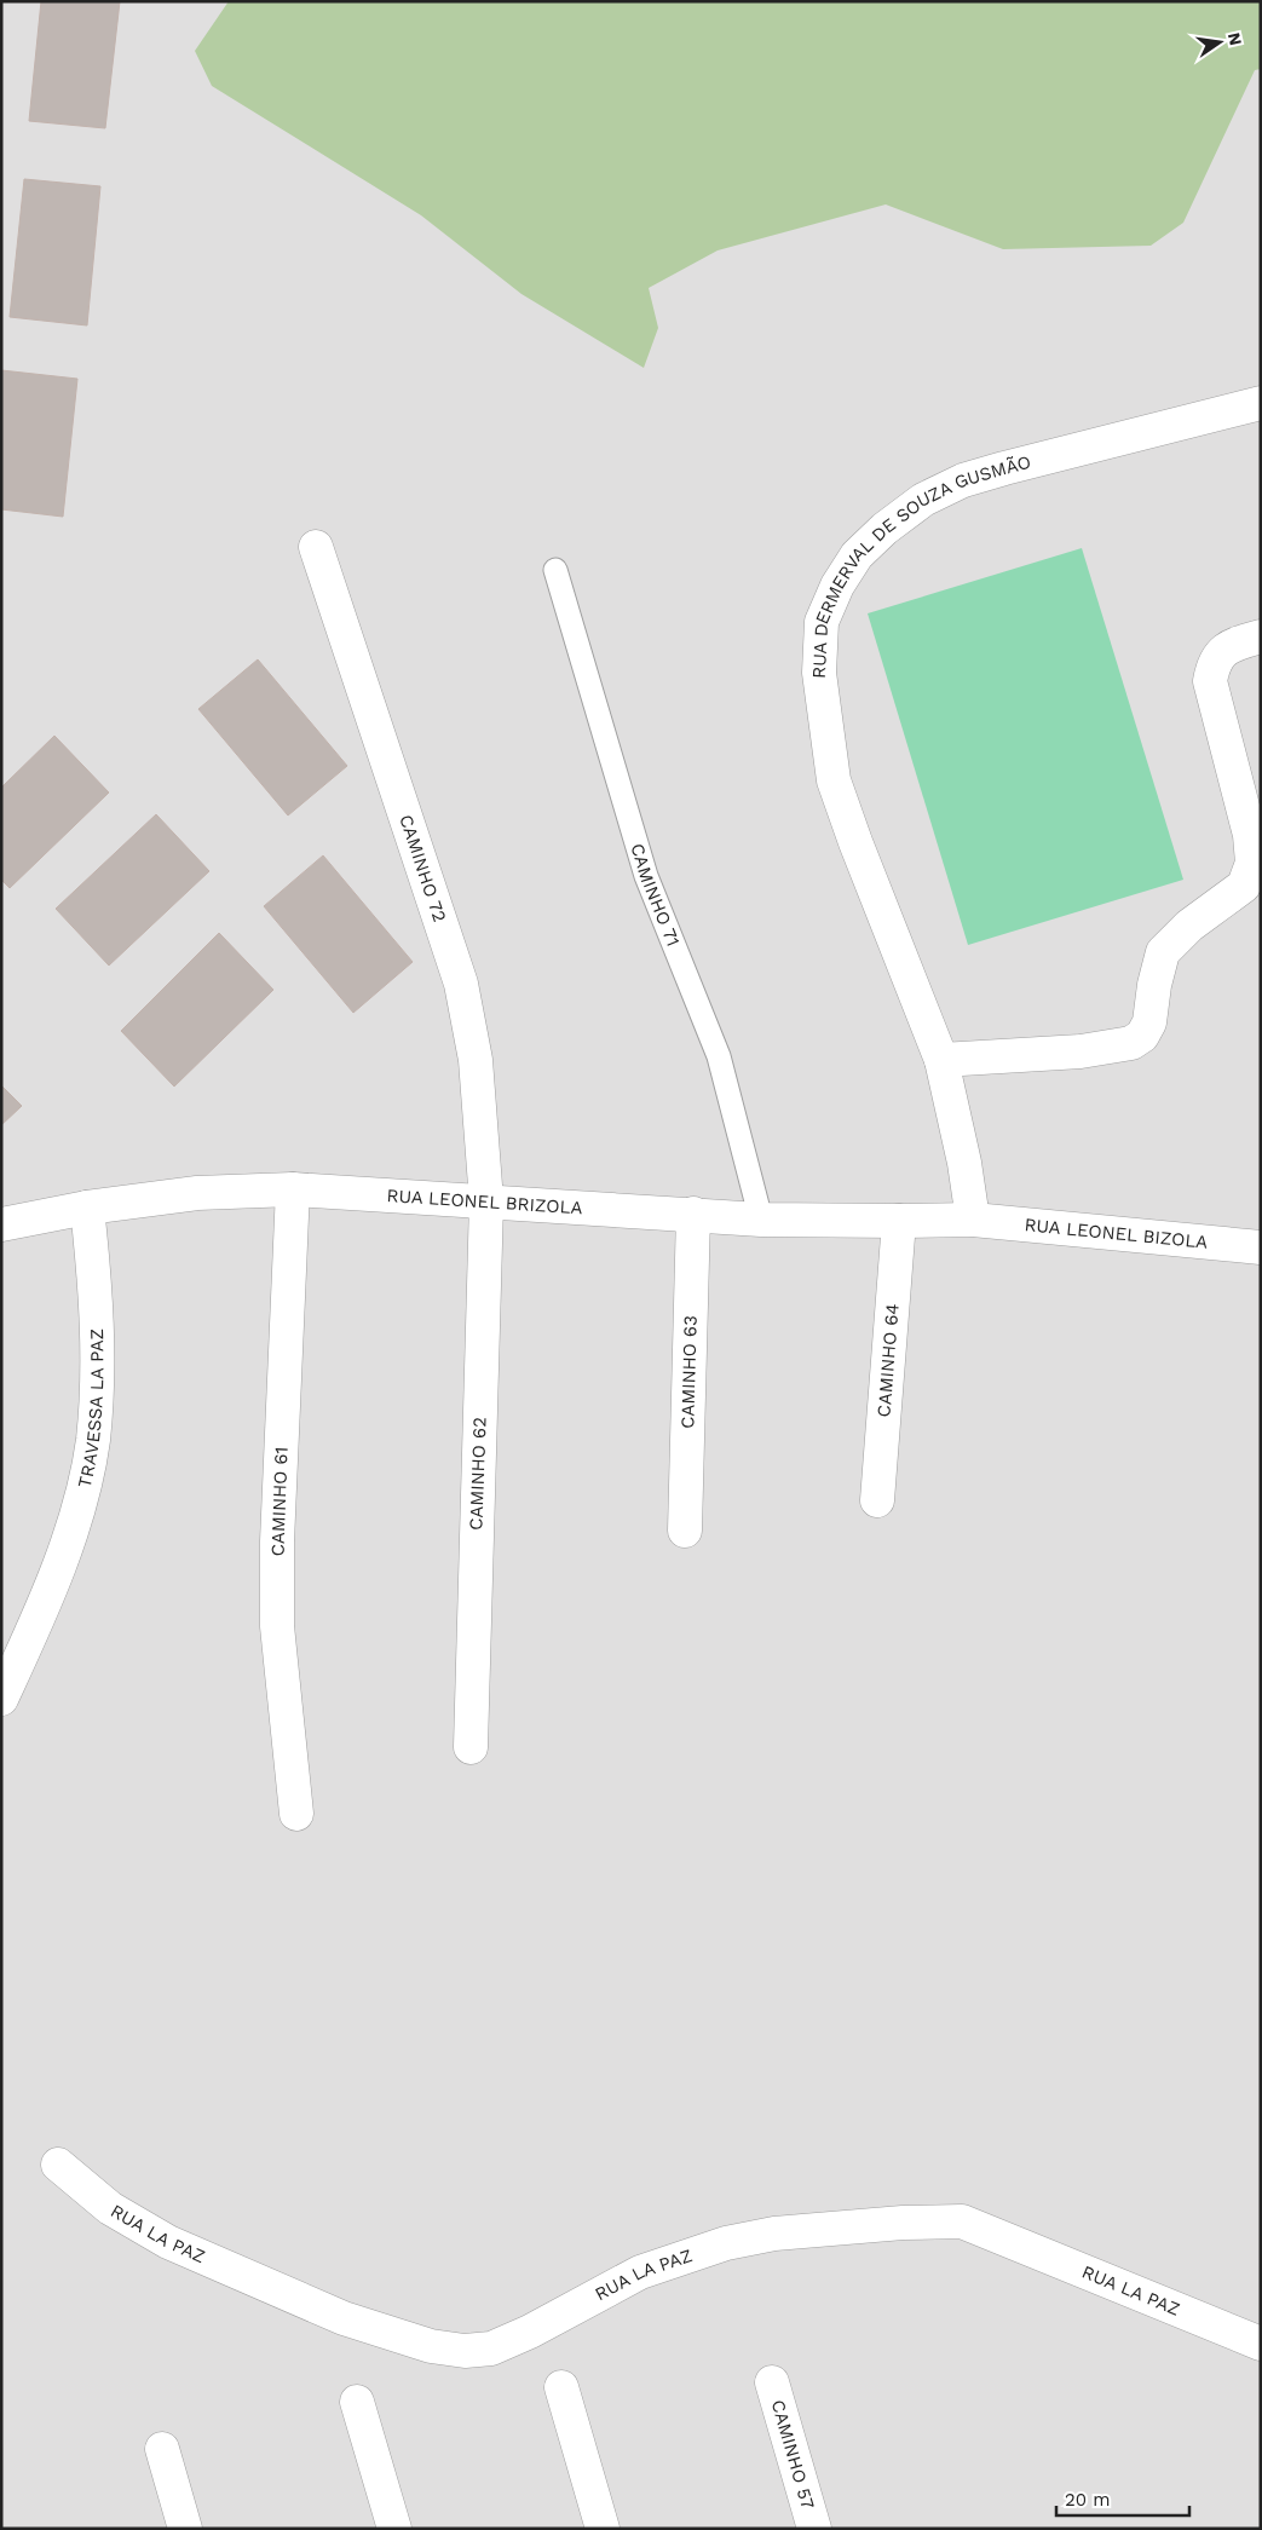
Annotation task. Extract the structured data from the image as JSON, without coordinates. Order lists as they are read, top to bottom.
{
  "streets": {
    "street": [
      "RUA DERMERVAL DE SOUZA GUSMÃO",
      "CAMINHO 72",
      "RUA LEONEL BRIZOLA",
      "RUA LEONEL BIZOLA",
      "CAMINHO 64",
      "CAMINHO 63",
      "TRAVESSA LA PAZ",
      "CAMINHO 62",
      "CAMINHO 61",
      "RUA LA PAZ",
      "CAMINHO 57"
    ],
    "lane": ["CAMINHO 71"]
  },
  "crossings": [
    ["RUA DERMERVAL DE SOUZA GUSMÃO", "RUA LEONEL BRIZOLA"],
    ["RUA DERMERVAL DE SOUZA GUSMÃO", "RUA LEONEL BIZOLA"],
    ["CAMINHO 72", "RUA LEONEL BRIZOLA"],
    ["CAMINHO 72", "CAMINHO 62"],
    ["CAMINHO 71", "RUA LEONEL BRIZOLA"],
    ["RUA LEONEL BRIZOLA", "RUA LEONEL BIZOLA"],
    ["RUA LEONEL BRIZOLA", "CAMINHO 64"],
    ["RUA LEONEL BRIZOLA", "CAMINHO 63"],
    ["RUA LEONEL BRIZOLA", "TRAVESSA LA PAZ"],
    ["RUA LEONEL BRIZOLA", "CAMINHO 62"],
    ["RUA LEONEL BRIZOLA", "CAMINHO 61"]
  ],
  "scale_bar": "20 m",
  "north": "right"
}
